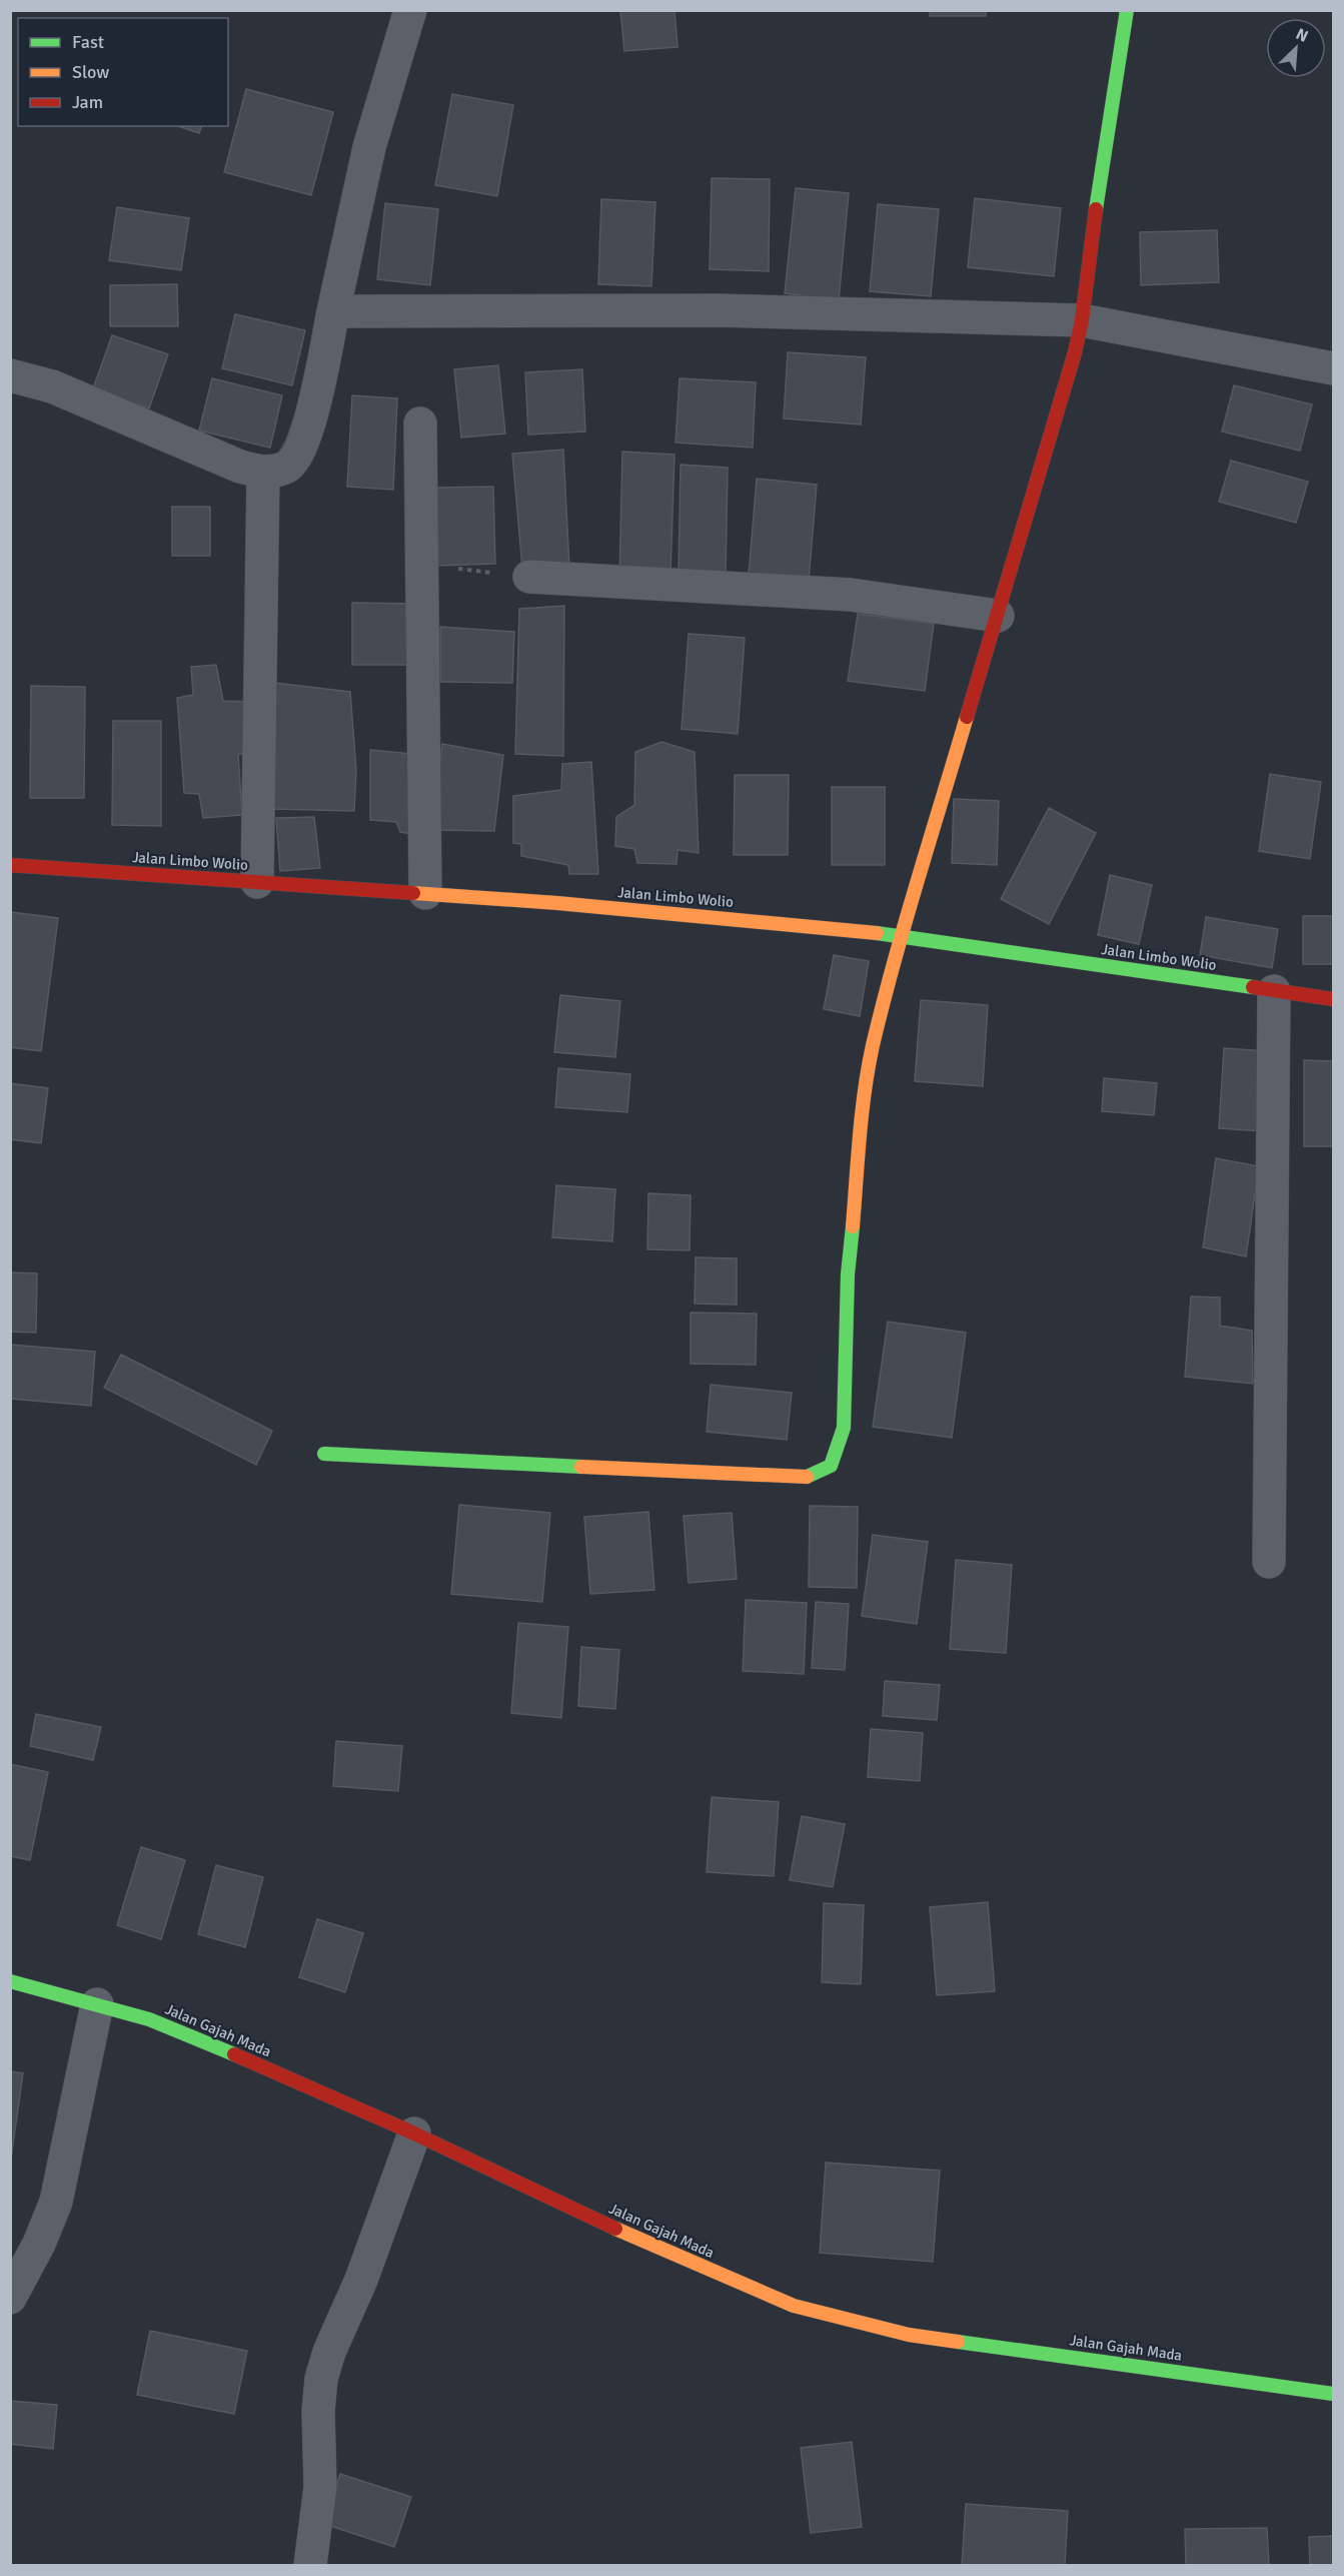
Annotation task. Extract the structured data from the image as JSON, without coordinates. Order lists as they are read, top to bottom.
{
  "streets": {
    "main road": ["Jalan Limbo Wolio", "Jalan Gajah Mada"]
  },
  "legend": ["Fast", "Slow", "Jam"],
  "north": "top right"
}
